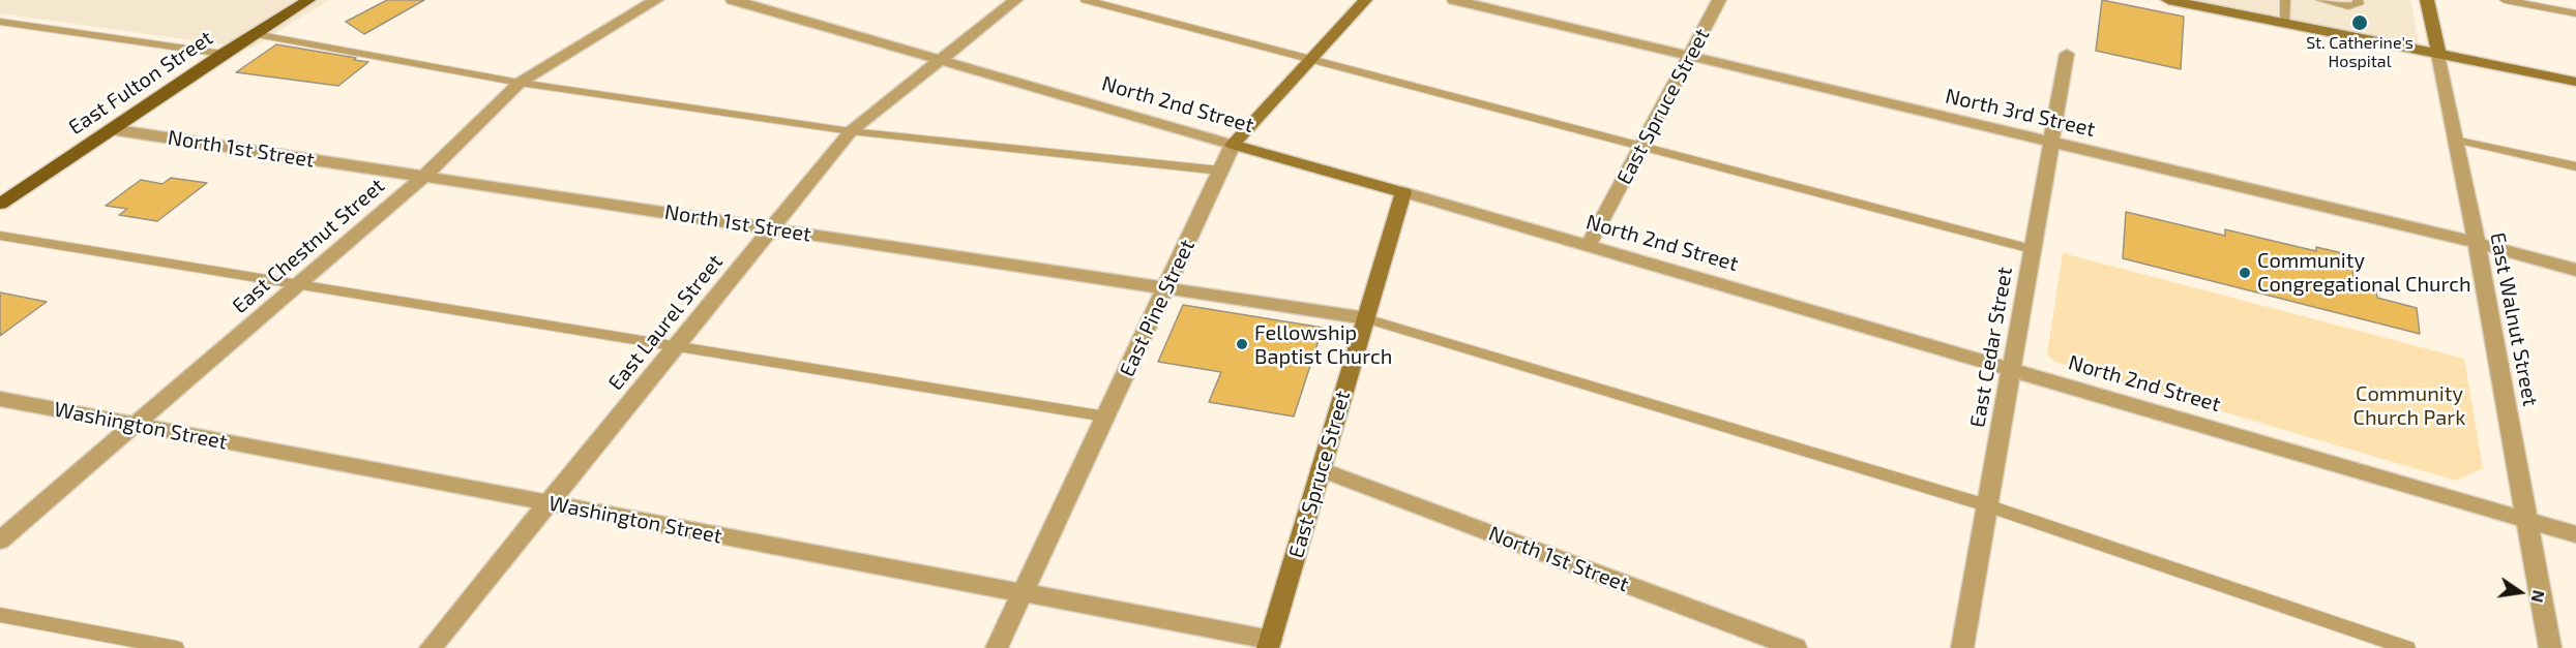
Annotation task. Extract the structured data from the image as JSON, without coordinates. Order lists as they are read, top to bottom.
{
  "streets": {
    "main road": ["East Fulton Street"],
    "street": [
      "North 2nd Street",
      "East Spruce Street",
      "North 3rd Street",
      "North 1st Street",
      "East Chestnut Street",
      "East Pine Street",
      "East Walnut Street",
      "East Laurel Street",
      "East Cedar Street",
      "Washington Street"
    ]
  },
  "crossings": [
    ["East Fulton Street", "North 1st Street"],
    ["North 2nd Street", "East Spruce Street"],
    ["North 2nd Street", "East Pine Street"],
    ["North 2nd Street", "East Walnut Street"],
    ["North 2nd Street", "East Laurel Street"],
    ["North 2nd Street", "East Cedar Street"],
    ["East Spruce Street", "North 3rd Street"],
    ["East Spruce Street", "North 1st Street"],
    ["East Spruce Street", "Washington Street"],
    ["North 3rd Street", "East Walnut Street"],
    ["North 3rd Street", "East Cedar Street"],
    ["North 1st Street", "East Chestnut Street"],
    ["North 1st Street", "East Pine Street"],
    ["North 1st Street", "East Laurel Street"],
    ["East Chestnut Street", "Washington Street"],
    ["East Pine Street", "Washington Street"],
    ["East Laurel Street", "Washington Street"]
  ],
  "parks": ["Community Church Park"],
  "places": ["St. Catherine's Hospital", "Community Congregational Church", "Fellowship Baptist Church"],
  "north": "right"
}
